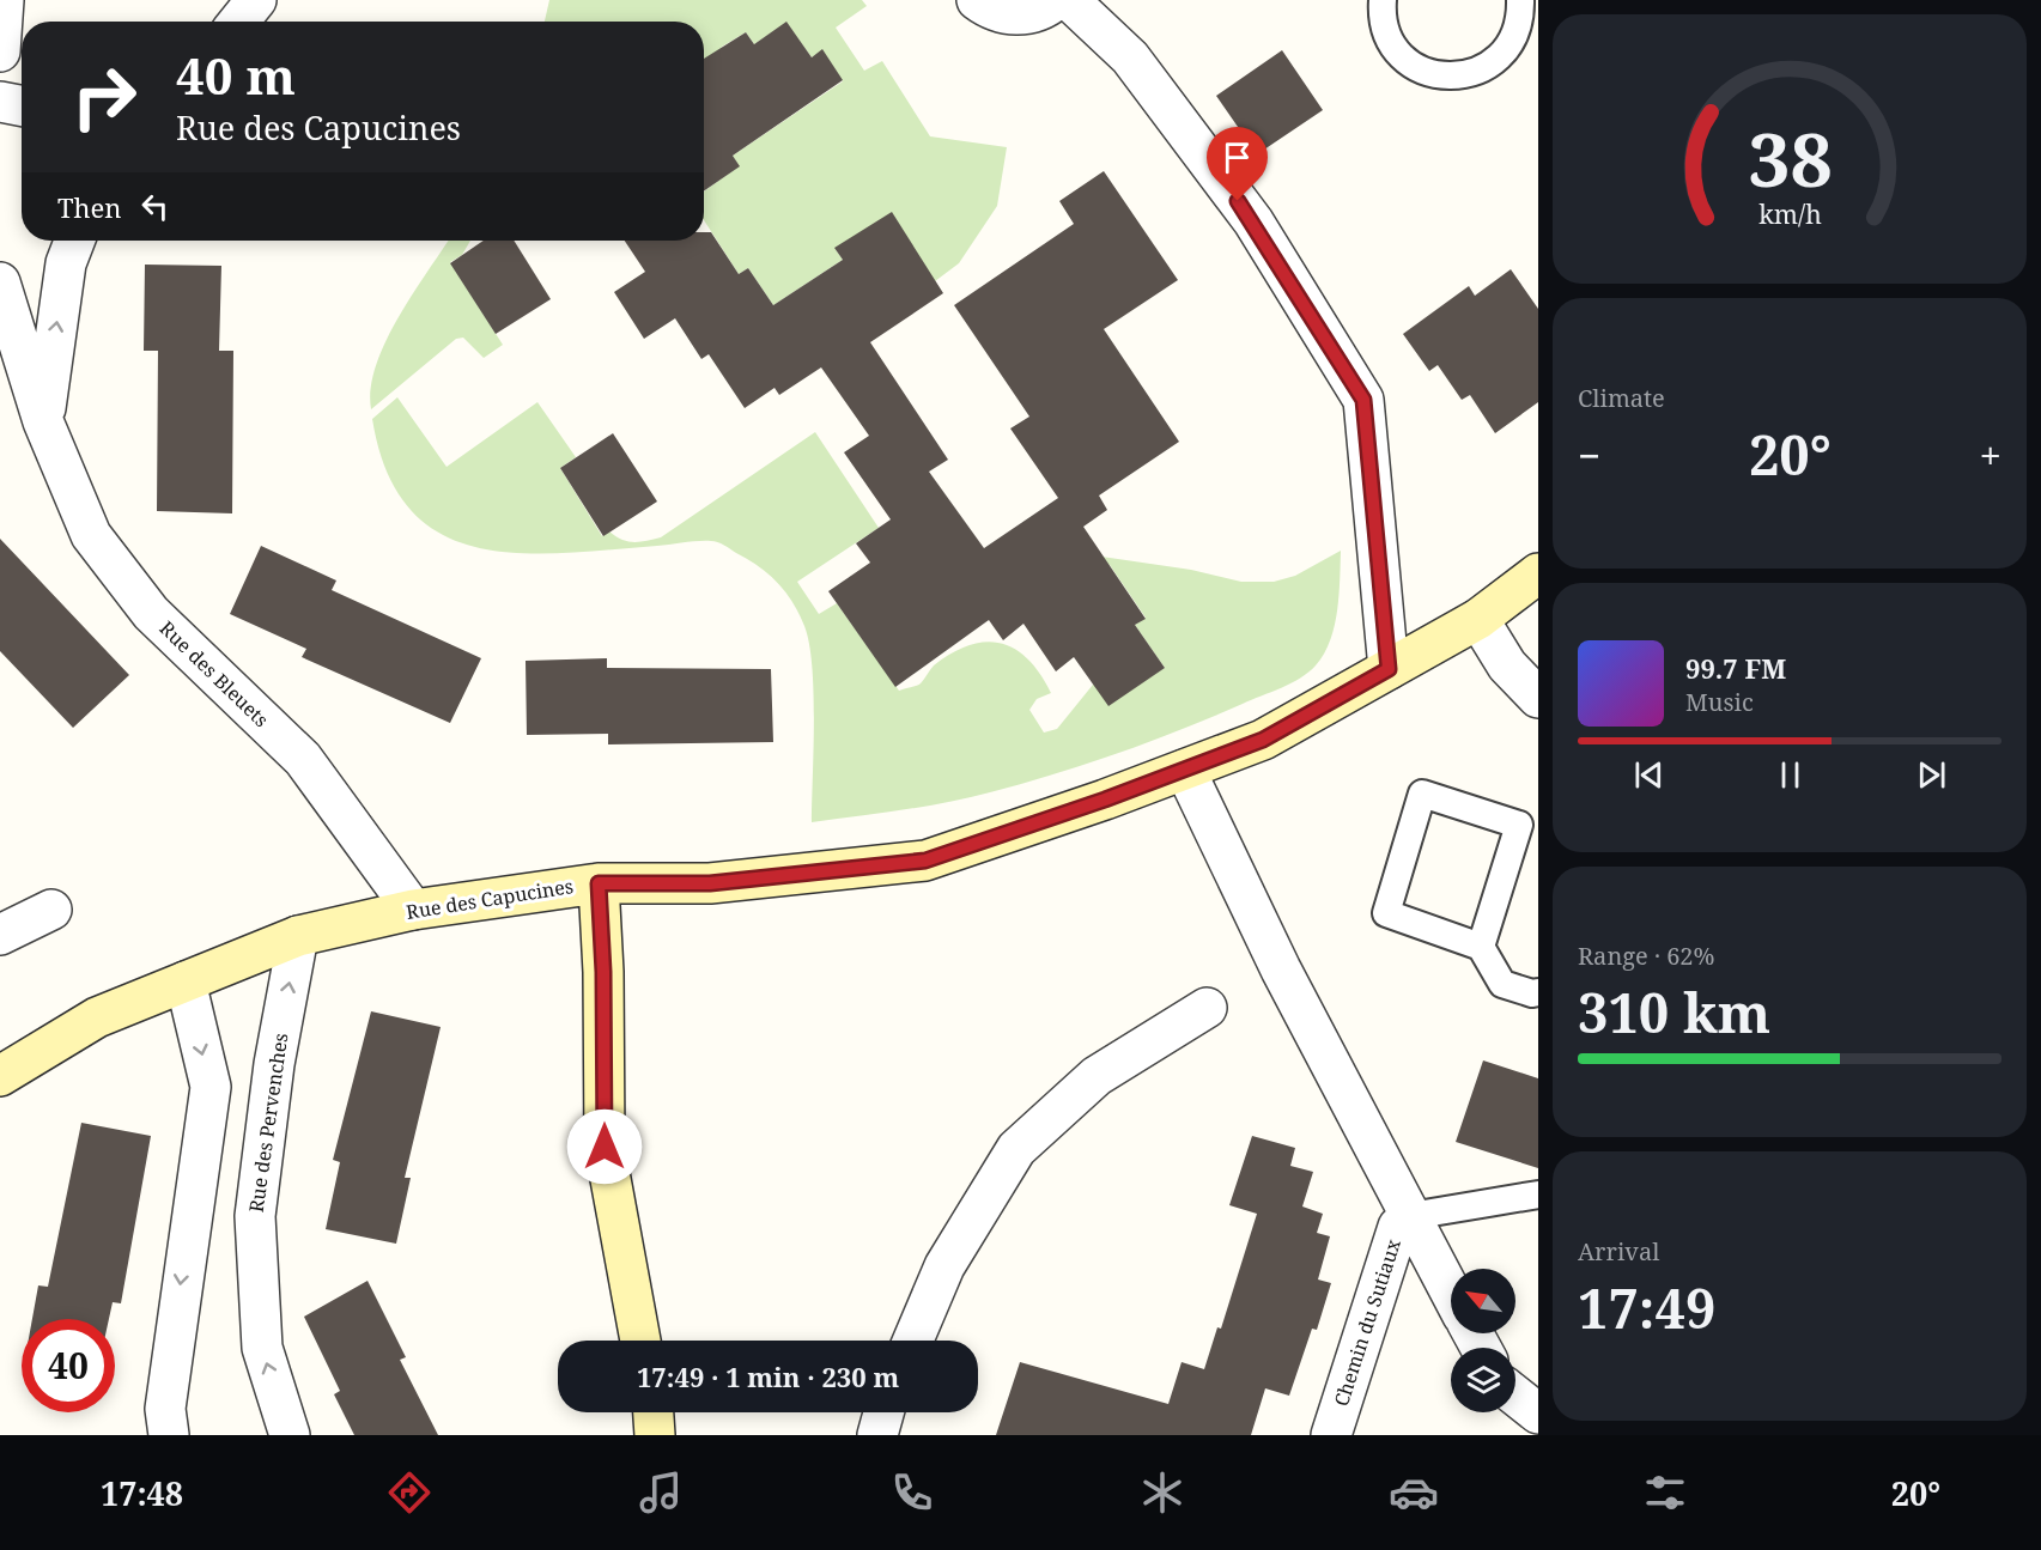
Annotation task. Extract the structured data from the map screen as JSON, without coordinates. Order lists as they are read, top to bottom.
{
  "streets": {
    "street": [
      "Rue des Bleuets",
      "Rue des Capucines",
      "Rue des Pervenches",
      "Chemin du Sutiaux"
    ]
  },
  "crossings": [
    ["Rue des Bleuets", "Rue des Capucines"],
    ["Rue des Capucines", "Rue des Pervenches"]
  ],
  "north": "top left",
  "page": {
    "turn": ["40 m", "Rue des Capucines"],
    "then": "Then",
    "tile": [
      "Climate",
      ["Range · 62%", "310 km"],
      ["Arrival", "17:49"]
    ],
    "heat": ["−", "20°", "+"],
    "song": ["99.7 FM", "Music"],
    "limit": "40",
    "trip": "17:49 · 1 min · 230 m",
    "tabs": ["17:48", "20°"],
    "gauge": ["38", "km/h"]
  }
}
